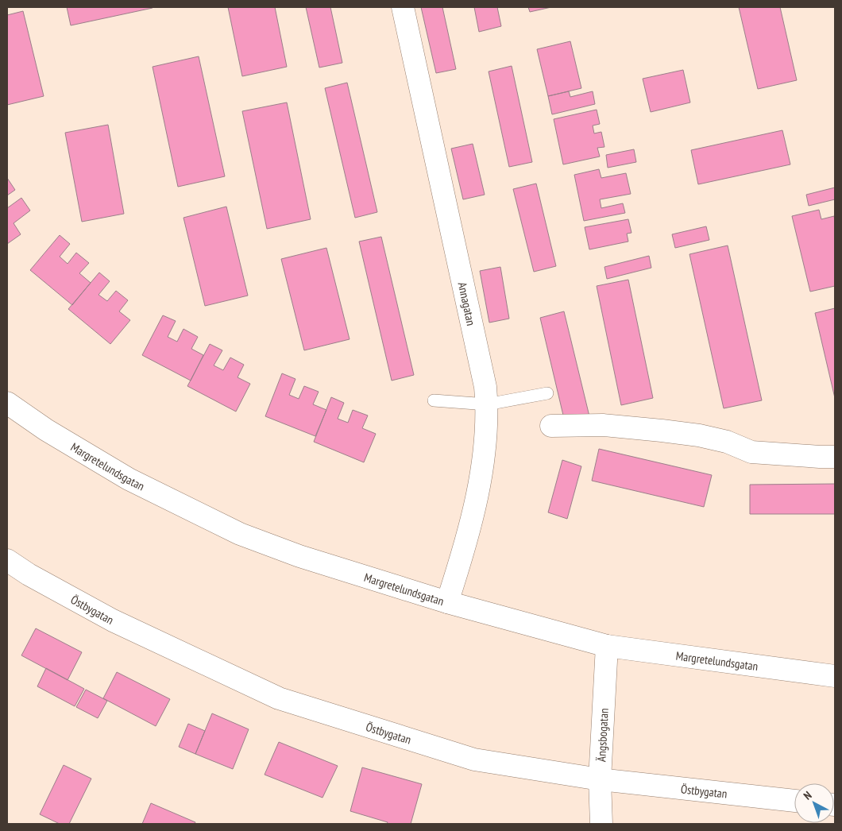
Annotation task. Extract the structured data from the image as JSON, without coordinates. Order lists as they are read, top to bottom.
{
  "streets": {
    "street": [
      "Annagatan",
      "Margretelundsgatan",
      "Östbygatan",
      "Ängsbogatan"
    ]
  },
  "crossings": [
    ["Annagatan", "Margretelundsgatan"],
    ["Margretelundsgatan", "Ängsbogatan"],
    ["Östbygatan", "Ängsbogatan"]
  ],
  "north": "top left"
}
